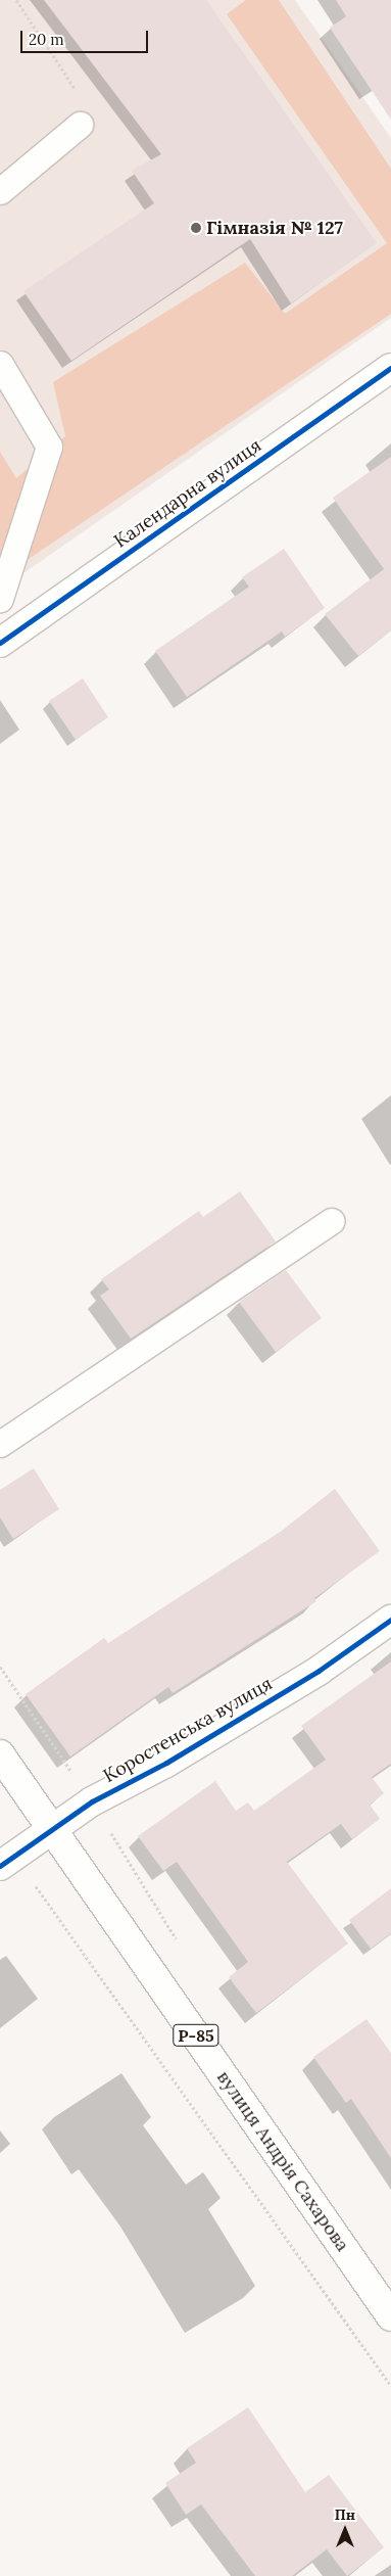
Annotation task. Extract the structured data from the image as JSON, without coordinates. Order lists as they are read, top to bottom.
{
  "streets": {
    "street": [
      "Календарна вулиця",
      "Коростенська вулиця",
      "Р-85",
      "вулиця Андрія Сахарова"
    ]
  },
  "crossings": [
    ["Коростенська вулиця", "вулиця Андрія Сахарова"]
  ],
  "places": ["Гімназія № 127"],
  "scale_bar": "20 m",
  "north": "top"
}
